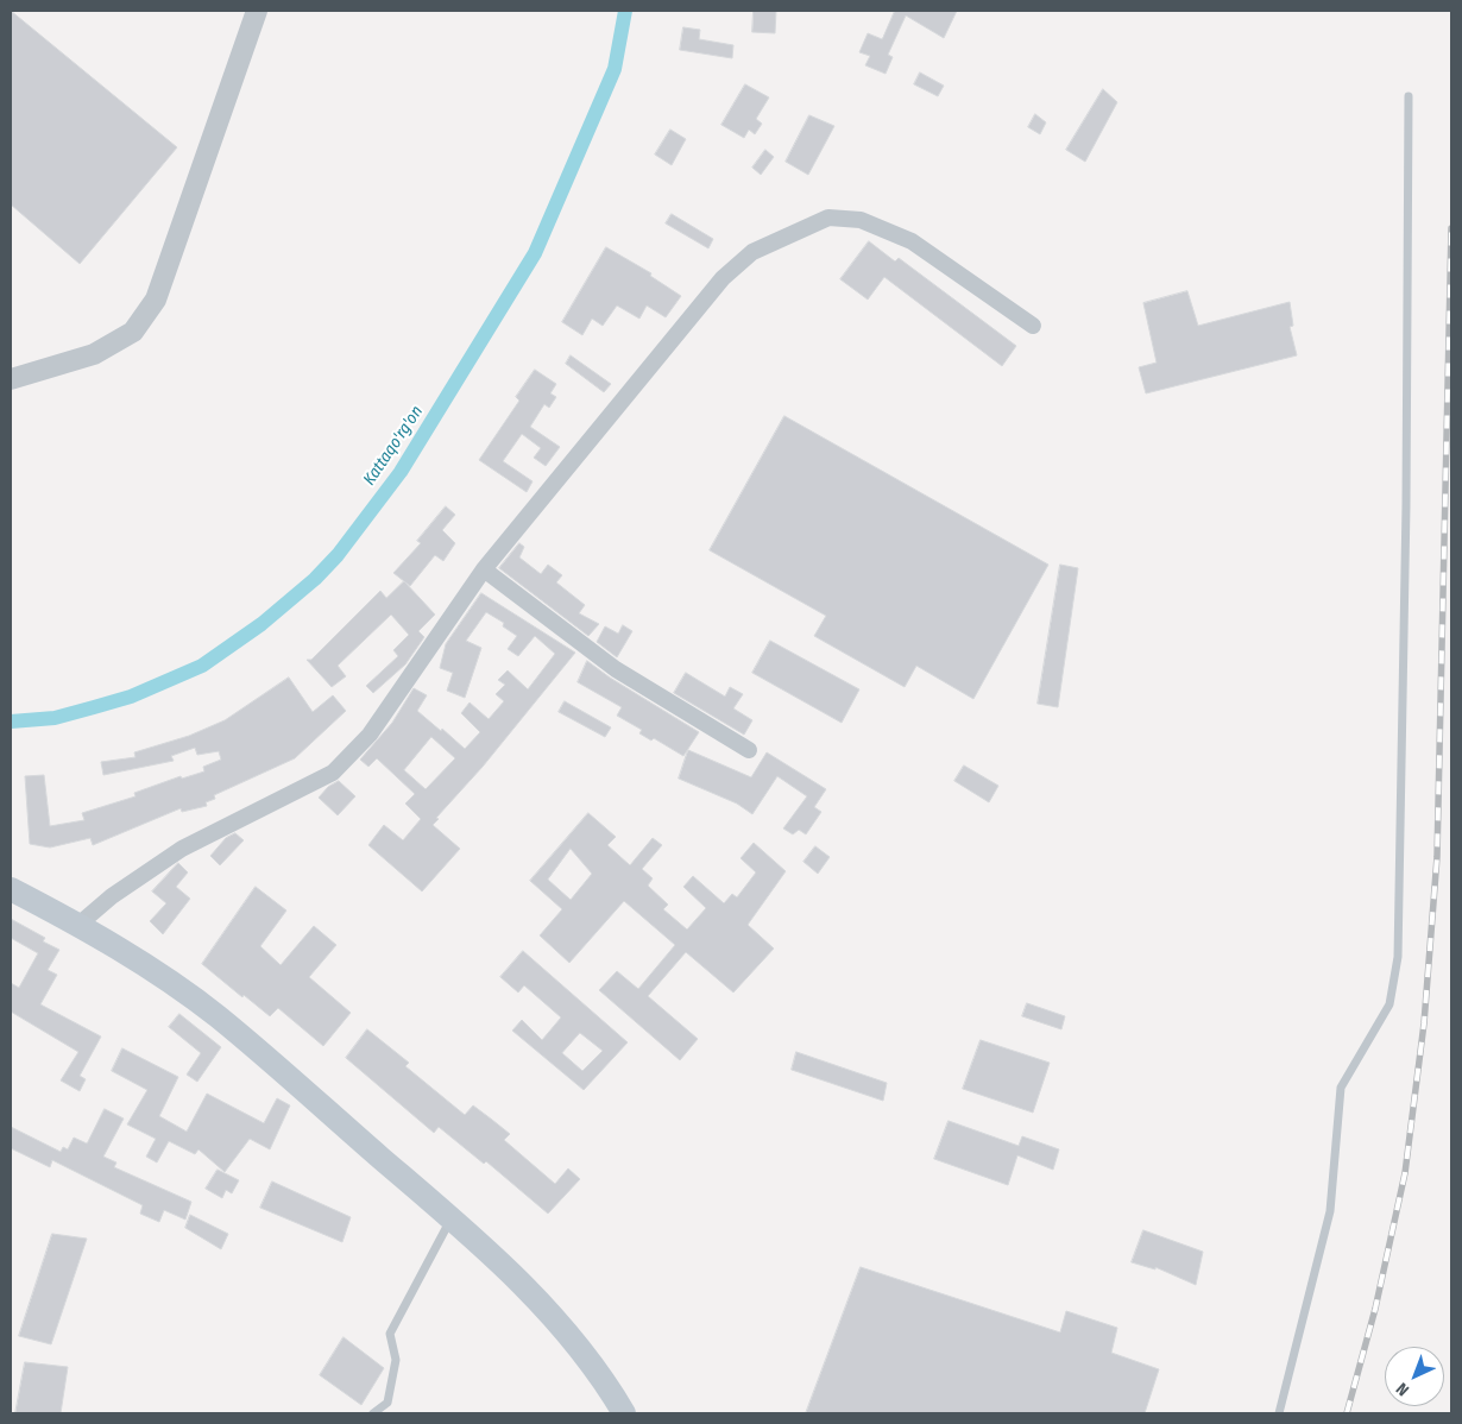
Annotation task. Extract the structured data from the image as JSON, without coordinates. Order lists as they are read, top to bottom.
{
  "water": ["Kattaqo'rg'on"],
  "north": "bottom left"
}
